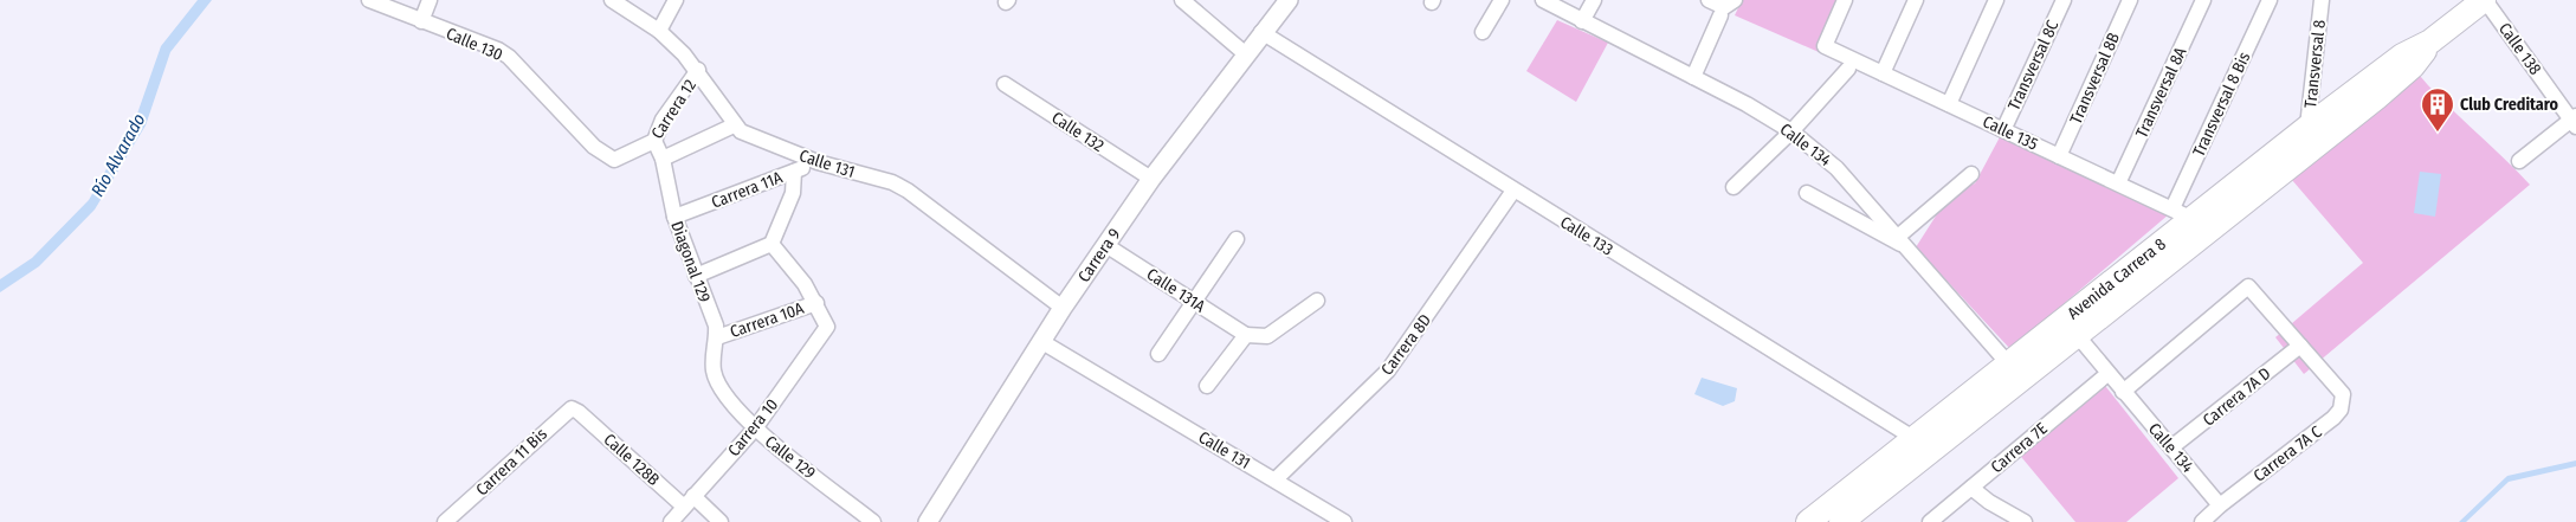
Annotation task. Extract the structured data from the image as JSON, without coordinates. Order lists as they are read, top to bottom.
{
  "streets": {
    "main road": ["Avenida Carrera 8"],
    "street": [
      "Calle 130",
      "Calle 138",
      "Transversal 8",
      "Transversal 8C",
      "Transversal 8B",
      "Transversal 8A",
      "Transversal 8 Bis",
      "Carrera 12",
      "Calle 132",
      "Calle 135",
      "Calle 134",
      "Calle 131",
      "Carrera 11A",
      "Calle 133",
      "Carrera 9",
      "Diagonal 129",
      "Calle 131A",
      "Carrera 10A",
      "Carrera 8D",
      "Carrera 7A D",
      "Carrera 10",
      "Carrera 7E",
      "Carrera 7A C",
      "Calle 129",
      "Calle 128B",
      "Carrera 11 Bis"
    ]
  },
  "crossings": [
    ["Calle 130", "Carrera 12"],
    ["Calle 138", "Avenida Carrera 8"],
    ["Transversal 8", "Avenida Carrera 8"],
    ["Transversal 8C", "Calle 135"],
    ["Transversal 8B", "Calle 135"],
    ["Transversal 8A", "Calle 135"],
    ["Transversal 8 Bis", "Calle 135"],
    ["Transversal 8 Bis", "Avenida Carrera 8"],
    ["Carrera 12", "Diagonal 129"],
    ["Calle 132", "Carrera 9"],
    ["Calle 135", "Avenida Carrera 8"],
    ["Calle 134", "Avenida Carrera 8"],
    ["Calle 134", "Carrera 7A D"],
    ["Calle 134", "Carrera 7E"],
    ["Calle 134", "Carrera 7A C"],
    ["Calle 131", "Carrera 11A"],
    ["Calle 131", "Carrera 9"],
    ["Calle 131", "Carrera 8D"],
    ["Carrera 11A", "Diagonal 129"],
    ["Calle 133", "Carrera 9"],
    ["Calle 133", "Avenida Carrera 8"],
    ["Calle 133", "Carrera 8D"],
    ["Carrera 9", "Calle 131A"],
    ["Diagonal 129", "Carrera 10A"],
    ["Diagonal 129", "Calle 129"],
    ["Carrera 10A", "Carrera 10"],
    ["Carrera 7A D", "Carrera 7A C"],
    ["Carrera 10", "Calle 129"],
    ["Carrera 10", "Calle 128B"],
    ["Calle 128B", "Carrera 11 Bis"]
  ],
  "water": ["Río Alvarado"],
  "places": {
    "building": ["Club Creditaro"]
  }
}
